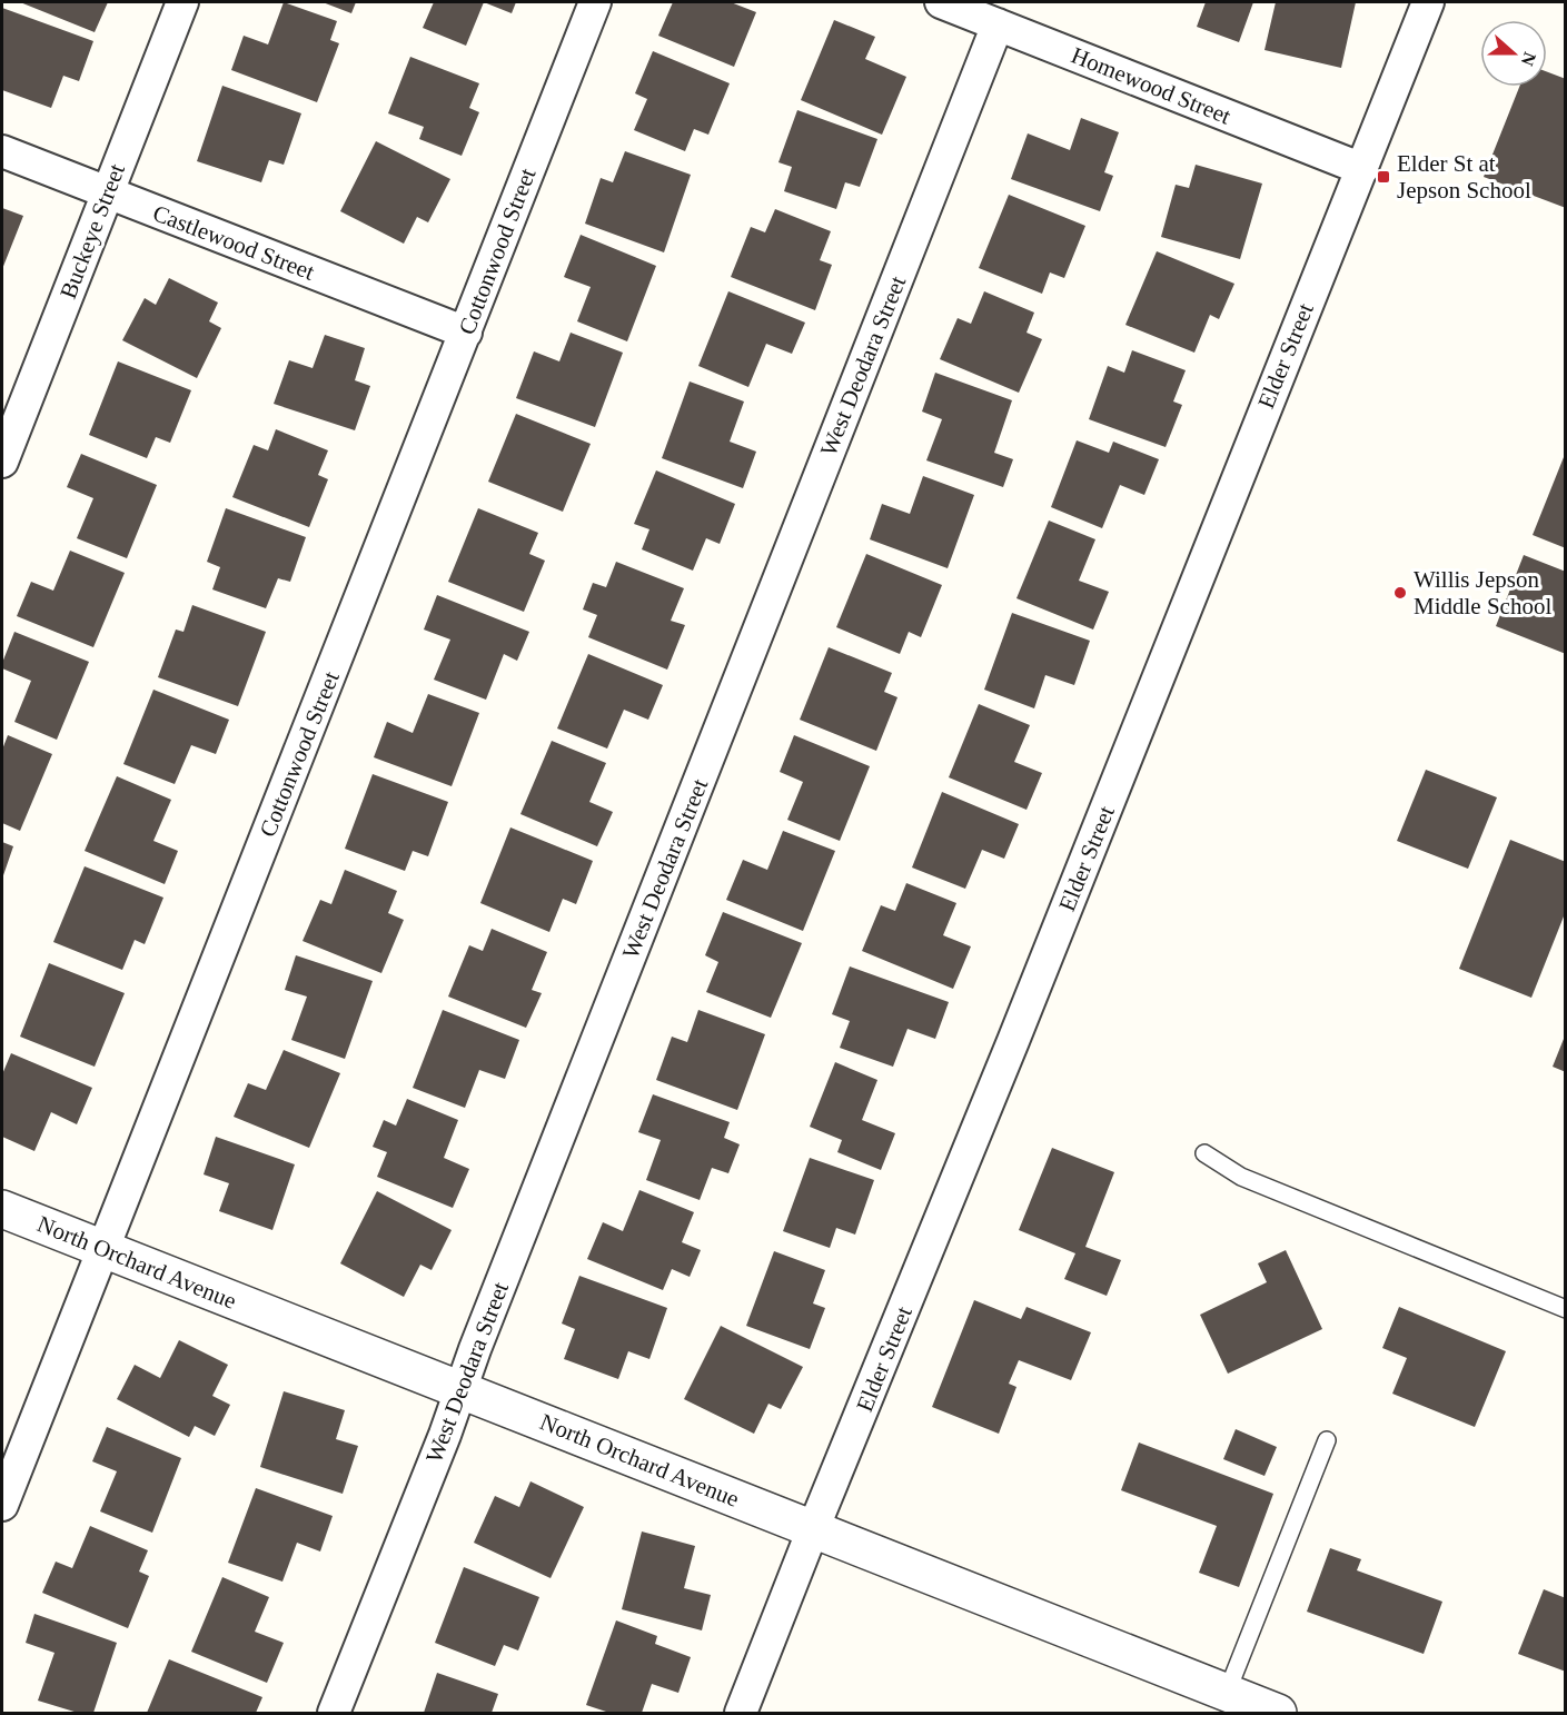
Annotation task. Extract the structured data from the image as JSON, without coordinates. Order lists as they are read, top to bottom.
{
  "streets": {
    "street": [
      "Homewood Street",
      "Buckeye Street",
      "Castlewood Street",
      "Cottonwood Street",
      "Elder Street",
      "West Deodara Street",
      "North Orchard Avenue"
    ]
  },
  "crossings": [
    ["Homewood Street", "Elder Street"],
    ["Homewood Street", "West Deodara Street"],
    ["Buckeye Street", "Castlewood Street"],
    ["Castlewood Street", "Cottonwood Street"],
    ["Cottonwood Street", "North Orchard Avenue"],
    ["Elder Street", "North Orchard Avenue"],
    ["West Deodara Street", "North Orchard Avenue"]
  ],
  "places": {
    "transit": ["Elder St at Jepson School"],
    "other": ["Willis Jepson Middle School"]
  },
  "north": "right"
}
